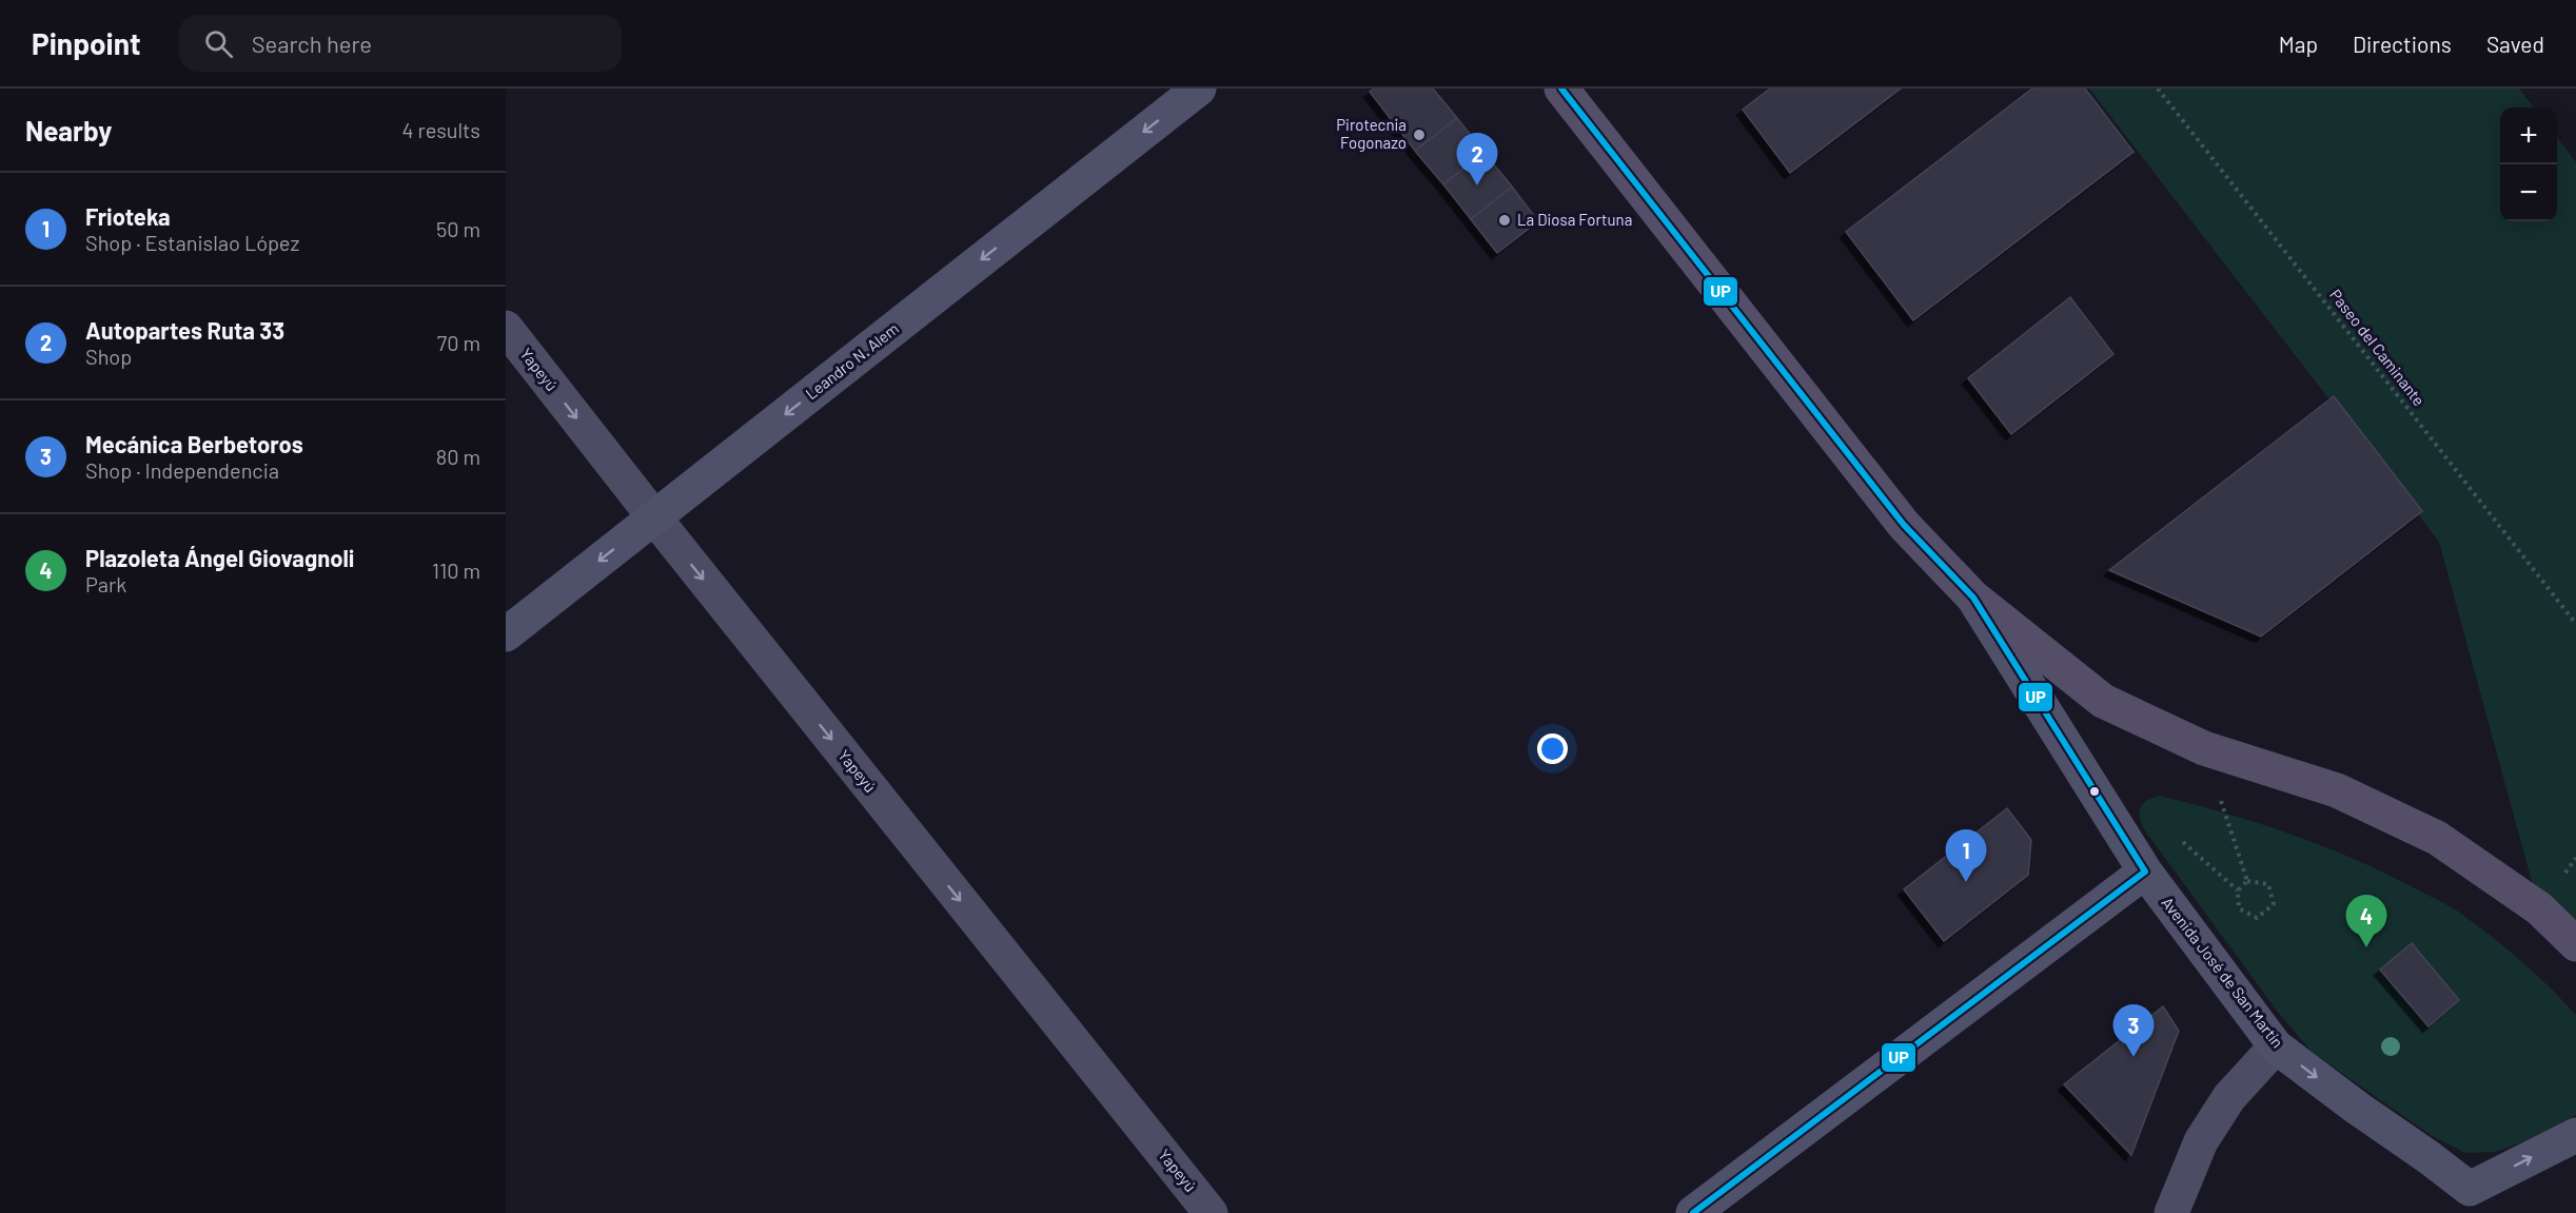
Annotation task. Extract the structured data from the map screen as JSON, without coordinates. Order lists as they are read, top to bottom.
{
  "streets": {
    "main road": ["Leandro N. Alem", "Avenida José de San Martín"],
    "street": ["Yapeyú"],
    "path": ["Paseo del Caminante"]
  },
  "crossings": [
    ["Leandro N. Alem", "Yapeyú"]
  ],
  "one_way": ["Leandro N. Alem", "Yapeyú"],
  "places": ["Pirotecnia Fogonazo", "La Diosa Fortuna"],
  "lines": ["transit line UP"],
  "page": {
    "header": "Pinpoint",
    "search": "Search here",
    "nav": ["Map", "Directions", "Saved"],
    "heading": ["Nearby", "4 results"],
    "map_buttons": ["+", "−"],
    "pins": [
      "2",
      "1",
      "4",
      "3"
    ],
    "list": [
      {
        "mark": "1",
        "name": "Frioteka",
        "note": "Shop · Estanislao López",
        "value": "50 m"
      },
      {
        "mark": "2",
        "name": "Autopartes Ruta 33",
        "note": "Shop",
        "value": "70 m"
      },
      {
        "mark": "3",
        "name": "Mecánica Berbetoros",
        "note": "Shop · Independencia",
        "value": "80 m"
      },
      {
        "mark": "4",
        "name": "Plazoleta Ángel Giovagnoli",
        "note": "Park",
        "value": "110 m"
      }
    ]
  }
}
